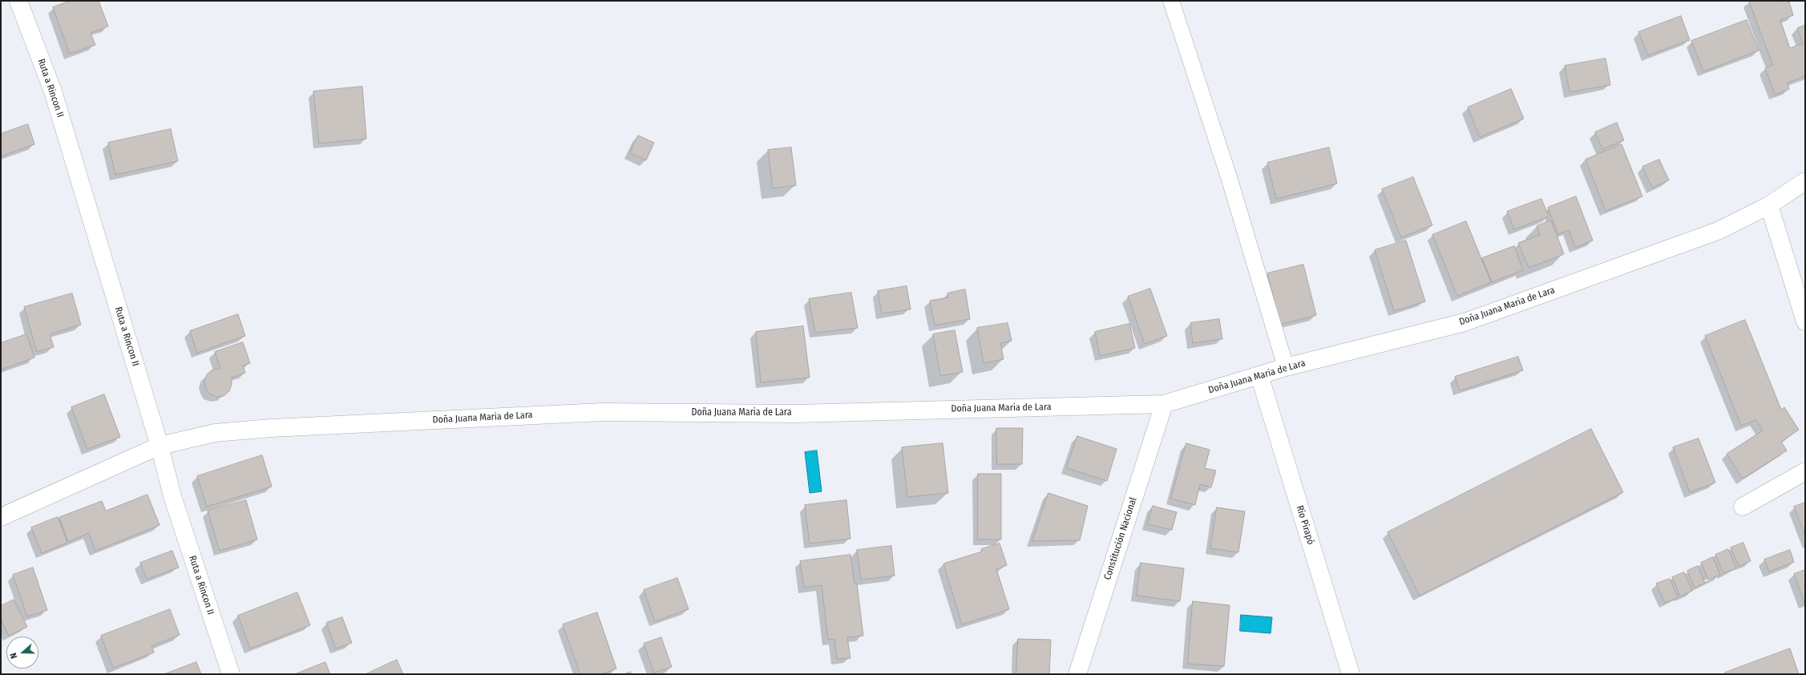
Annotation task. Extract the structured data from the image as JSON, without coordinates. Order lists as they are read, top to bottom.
{
  "streets": {
    "street": [
      "Ruta a Rincon II",
      "Doña Juana Maria de Lara",
      "Río Pirapó",
      "Constitución Nacional"
    ]
  },
  "crossings": [
    ["Ruta a Rincon II", "Doña Juana Maria de Lara"],
    ["Doña Juana Maria de Lara", "Río Pirapó"],
    ["Doña Juana Maria de Lara", "Constitución Nacional"]
  ],
  "north": "left"
}
